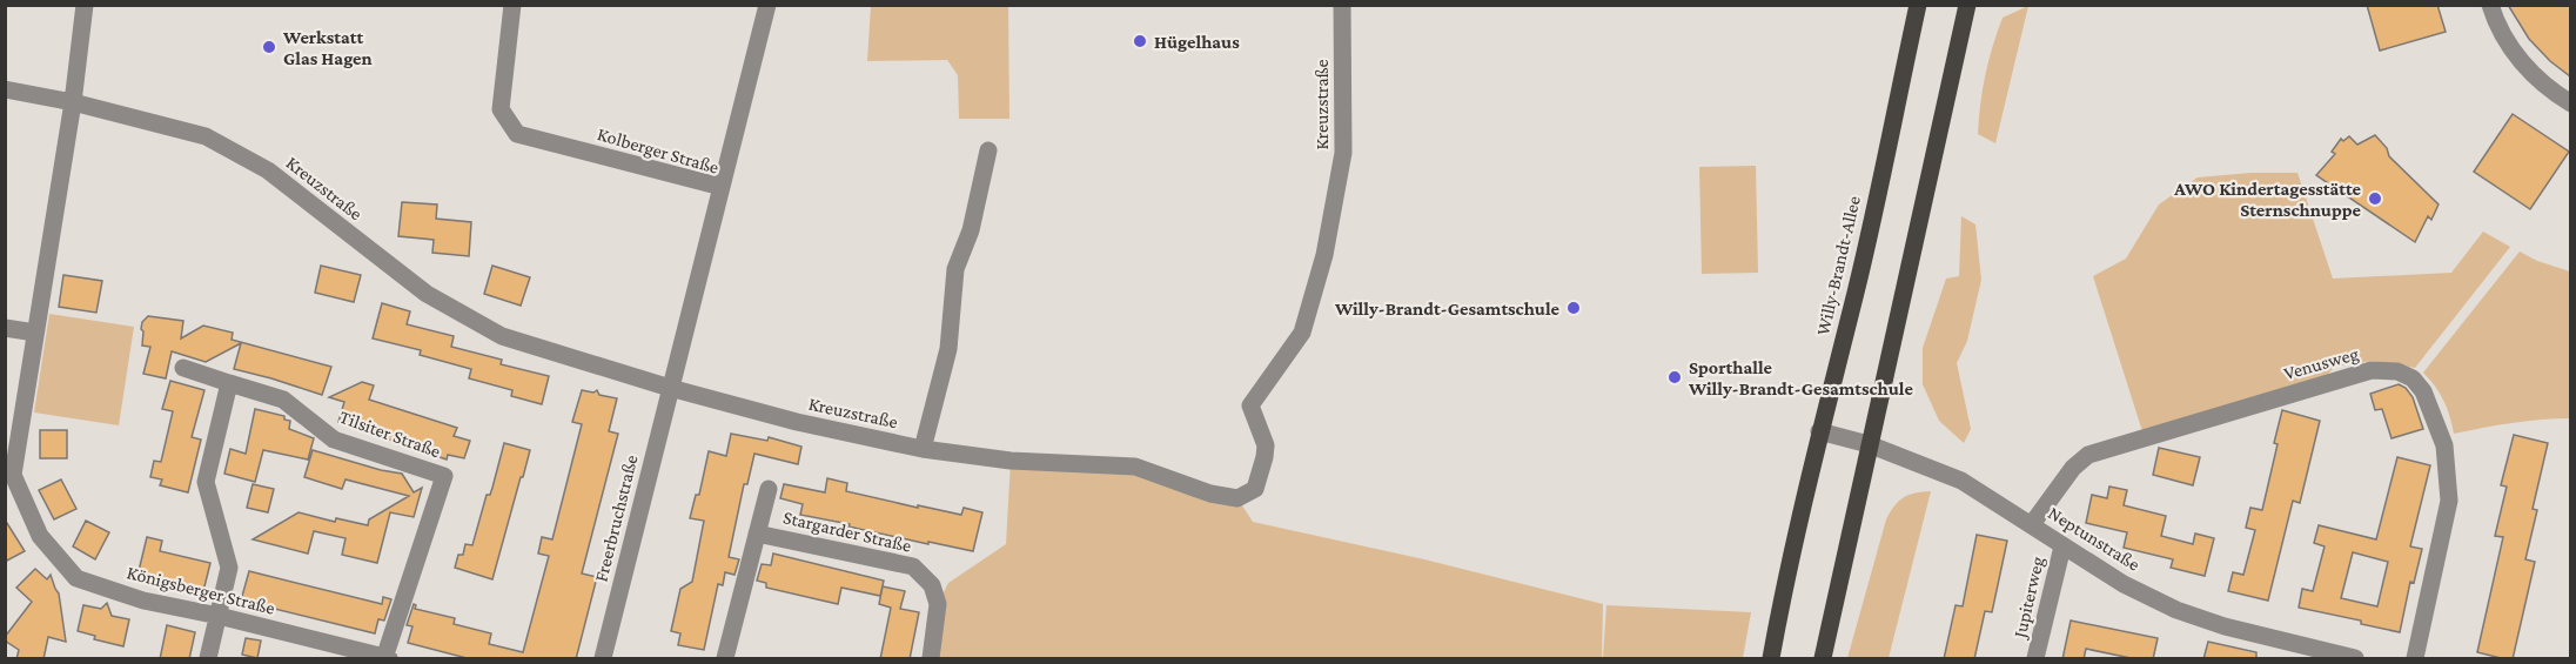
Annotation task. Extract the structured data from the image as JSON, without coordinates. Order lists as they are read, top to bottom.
{
  "streets": {
    "main road": ["Willy-Brandt-Allee"],
    "street": [
      "Kreuzstraße",
      "Kolberger Straße",
      "Venusweg",
      "Tilsiter Straße",
      "Freerbruchstraße",
      "Stargarder Straße",
      "Neptunstraße",
      "Königsberger Straße",
      "Jupiterweg"
    ]
  },
  "crossings": [
    ["Kreuzstraße", "Kolberger Straße"],
    ["Kreuzstraße", "Freerbruchstraße"],
    ["Kreuzstraße", "Königsberger Straße"],
    ["Kolberger Straße", "Freerbruchstraße"],
    ["Willy-Brandt-Allee", "Neptunstraße"],
    ["Venusweg", "Neptunstraße"],
    ["Tilsiter Straße", "Königsberger Straße"],
    ["Neptunstraße", "Jupiterweg"]
  ],
  "places": [
    "Hügelhaus",
    "Werkstatt Glas Hagen",
    "AWO Kindertagesstätte Sternschnuppe",
    "Willy-Brandt-Gesamtschule",
    "Sporthalle Willy-Brandt-Gesamtschule"
  ]
}
